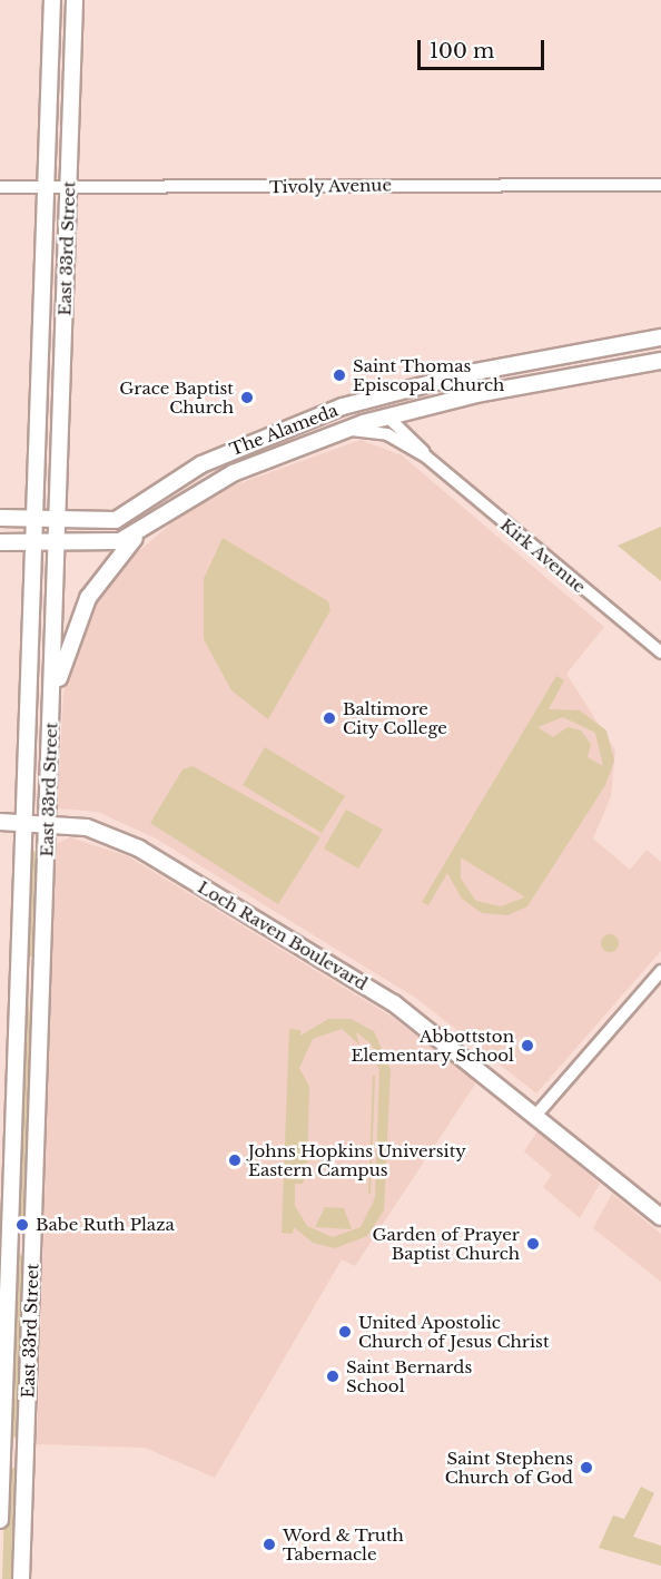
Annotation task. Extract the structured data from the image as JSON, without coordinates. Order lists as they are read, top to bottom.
{
  "streets": {
    "main road": ["East 33rd Street", "The Alameda", "Loch Raven Boulevard"],
    "street": ["Tivoly Avenue", "Kirk Avenue"]
  },
  "crossings": [
    ["Tivoly Avenue", "East 33rd Street"],
    ["East 33rd Street", "The Alameda"],
    ["East 33rd Street", "Loch Raven Boulevard"],
    ["The Alameda", "Kirk Avenue"]
  ],
  "places": [
    "Saint Thomas Episcopal Church",
    "Grace Baptist Church",
    "Baltimore City College",
    "Abbottston Elementary School",
    "Johns Hopkins University Eastern Campus",
    "Babe Ruth Plaza",
    "Garden of Prayer Baptist Church",
    "United Apostolic Church of Jesus Christ",
    "Saint Bernards School",
    "Saint Stephens Church of God",
    "Word & Truth Tabernacle"
  ],
  "scale_bar": "100 m"
}
